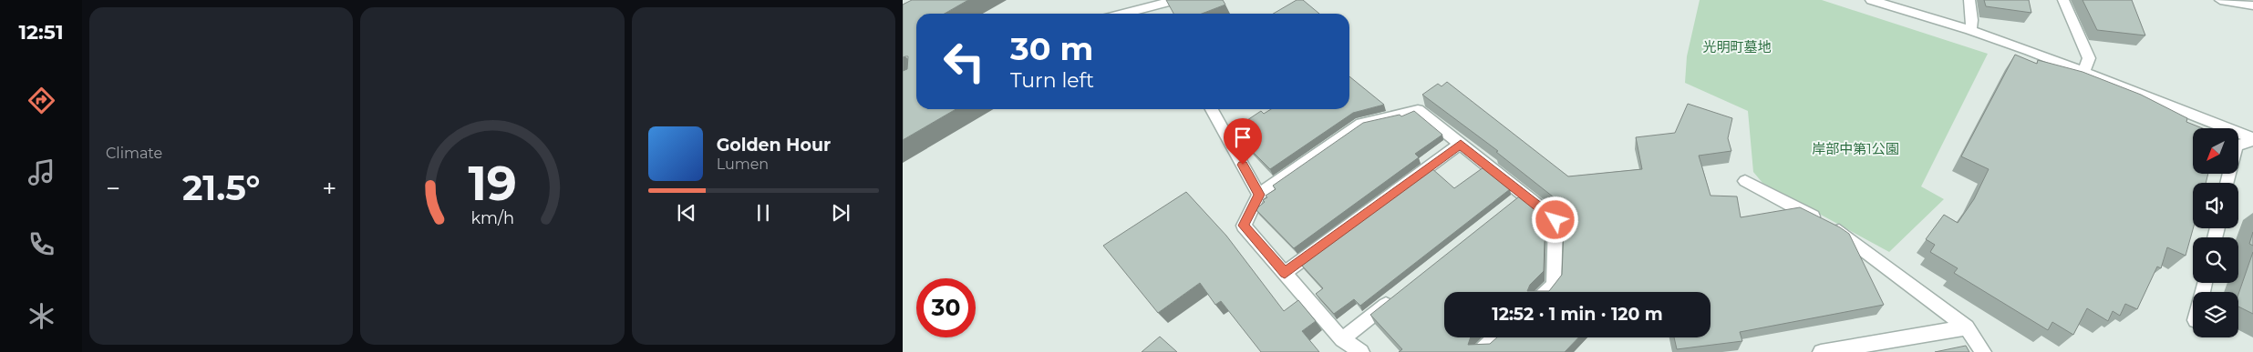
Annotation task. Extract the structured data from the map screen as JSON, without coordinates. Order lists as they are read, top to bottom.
{
  "parks": ["光明町墓地", "岸部中第1公園"],
  "north": "bottom left",
  "page": {
    "tabs": "12:51",
    "tile": "Climate",
    "turn": ["30 m", "Turn left"],
    "song": ["Golden Hour", "Lumen"],
    "heat": ["−", "21.5°", "+"],
    "limit": "30",
    "trip": "12:52 · 1 min · 120 m",
    "gauge": ["19", "km/h"]
  }
}
